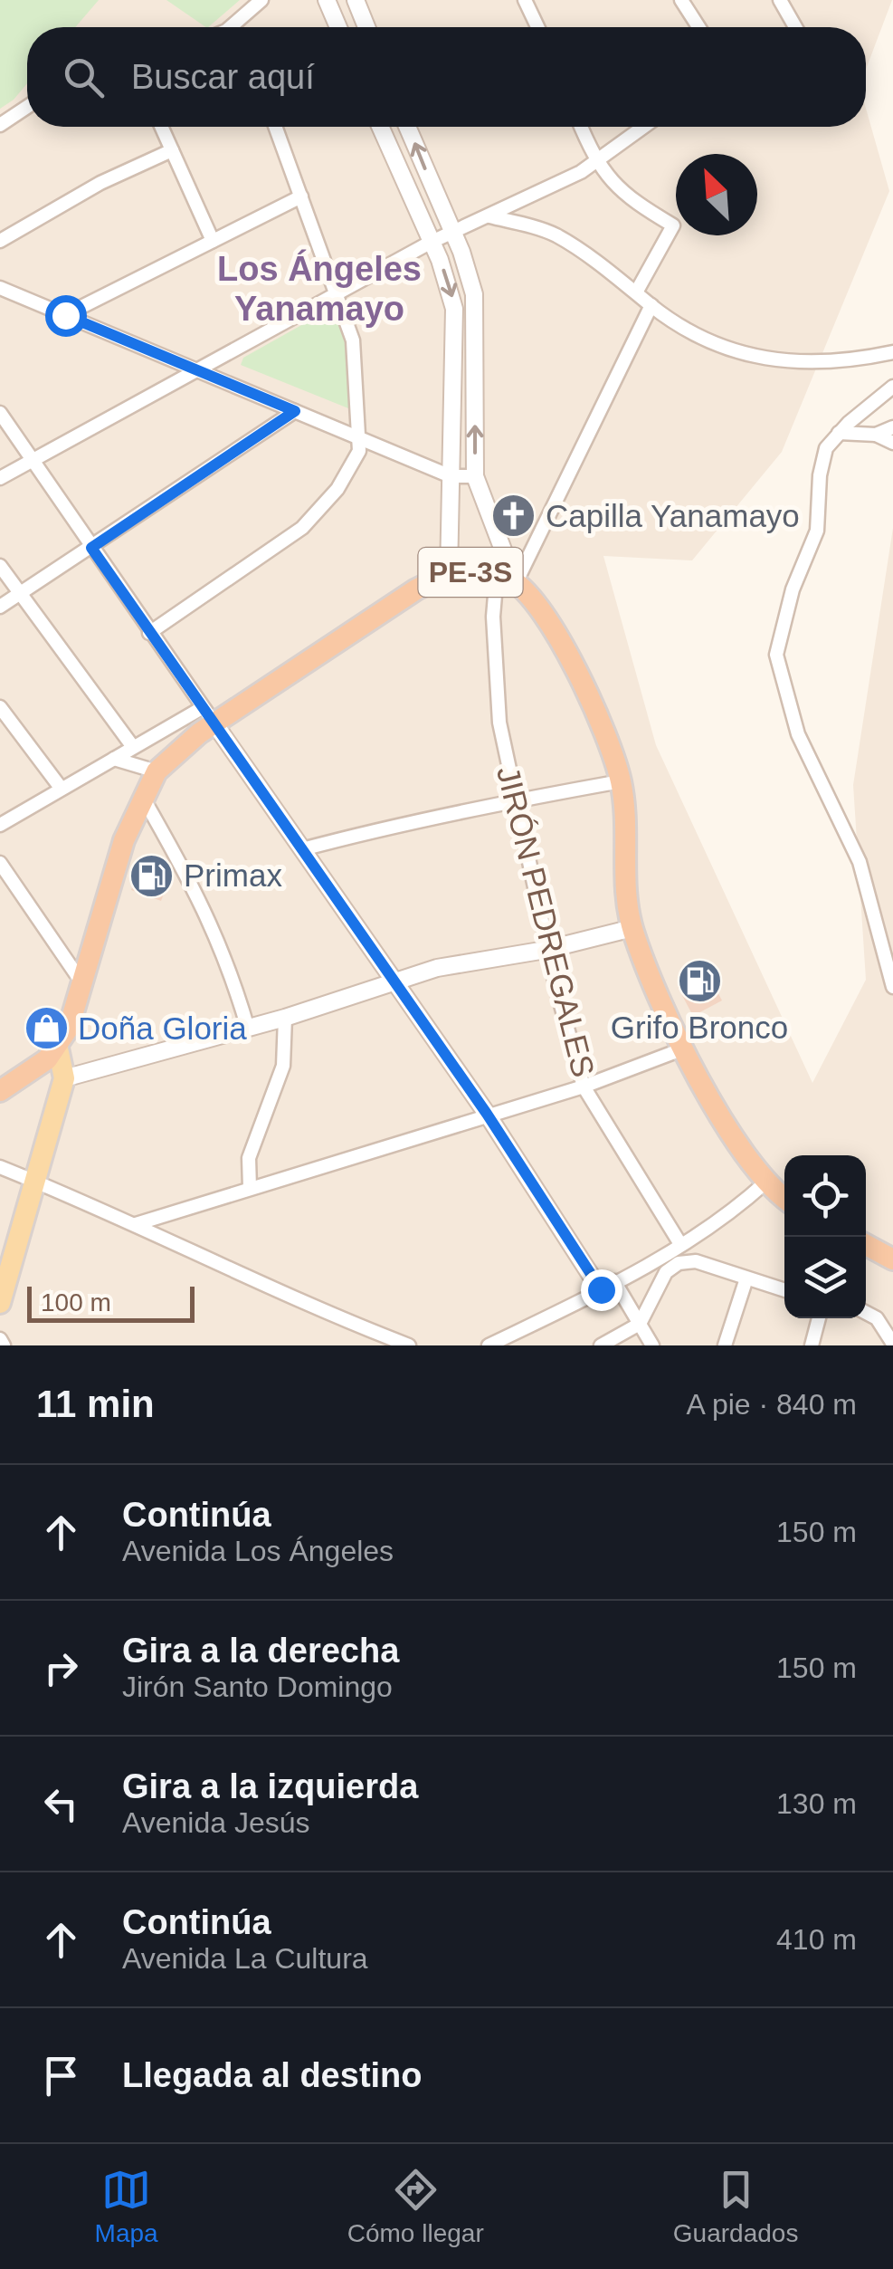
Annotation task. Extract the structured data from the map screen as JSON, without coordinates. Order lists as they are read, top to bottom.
{
  "streets": {
    "highway": ["PE-3S"],
    "street": ["JIRÓN PEDREGALES"]
  },
  "crossings": [
    ["PE-3S", "JIRÓN PEDREGALES"]
  ],
  "districts": ["Los Ángeles Yanamayo"],
  "places": {
    "church": ["Capilla Yanamayo"],
    "fuel station": ["Primax", "Grifo Bronco"],
    "shop": ["Doña Gloria"]
  },
  "scale_bar": "100 m",
  "north": "top left",
  "page": {
    "search": "Buscar aquí",
    "scale": "100 m",
    "heading": ["11 min", "A pie · 840 m"],
    "list": [
      ["Continúa", "Avenida Los Ángeles", "150 m"],
      ["Gira a la derecha", "Jirón Santo Domingo", "150 m"],
      ["Gira a la izquierda", "Avenida Jesús", "130 m"],
      ["Continúa", "Avenida La Cultura", "410 m"],
      "Llegada al destino"
    ],
    "nav": ["Mapa", "Cómo llegar", "Guardados"]
  }
}
